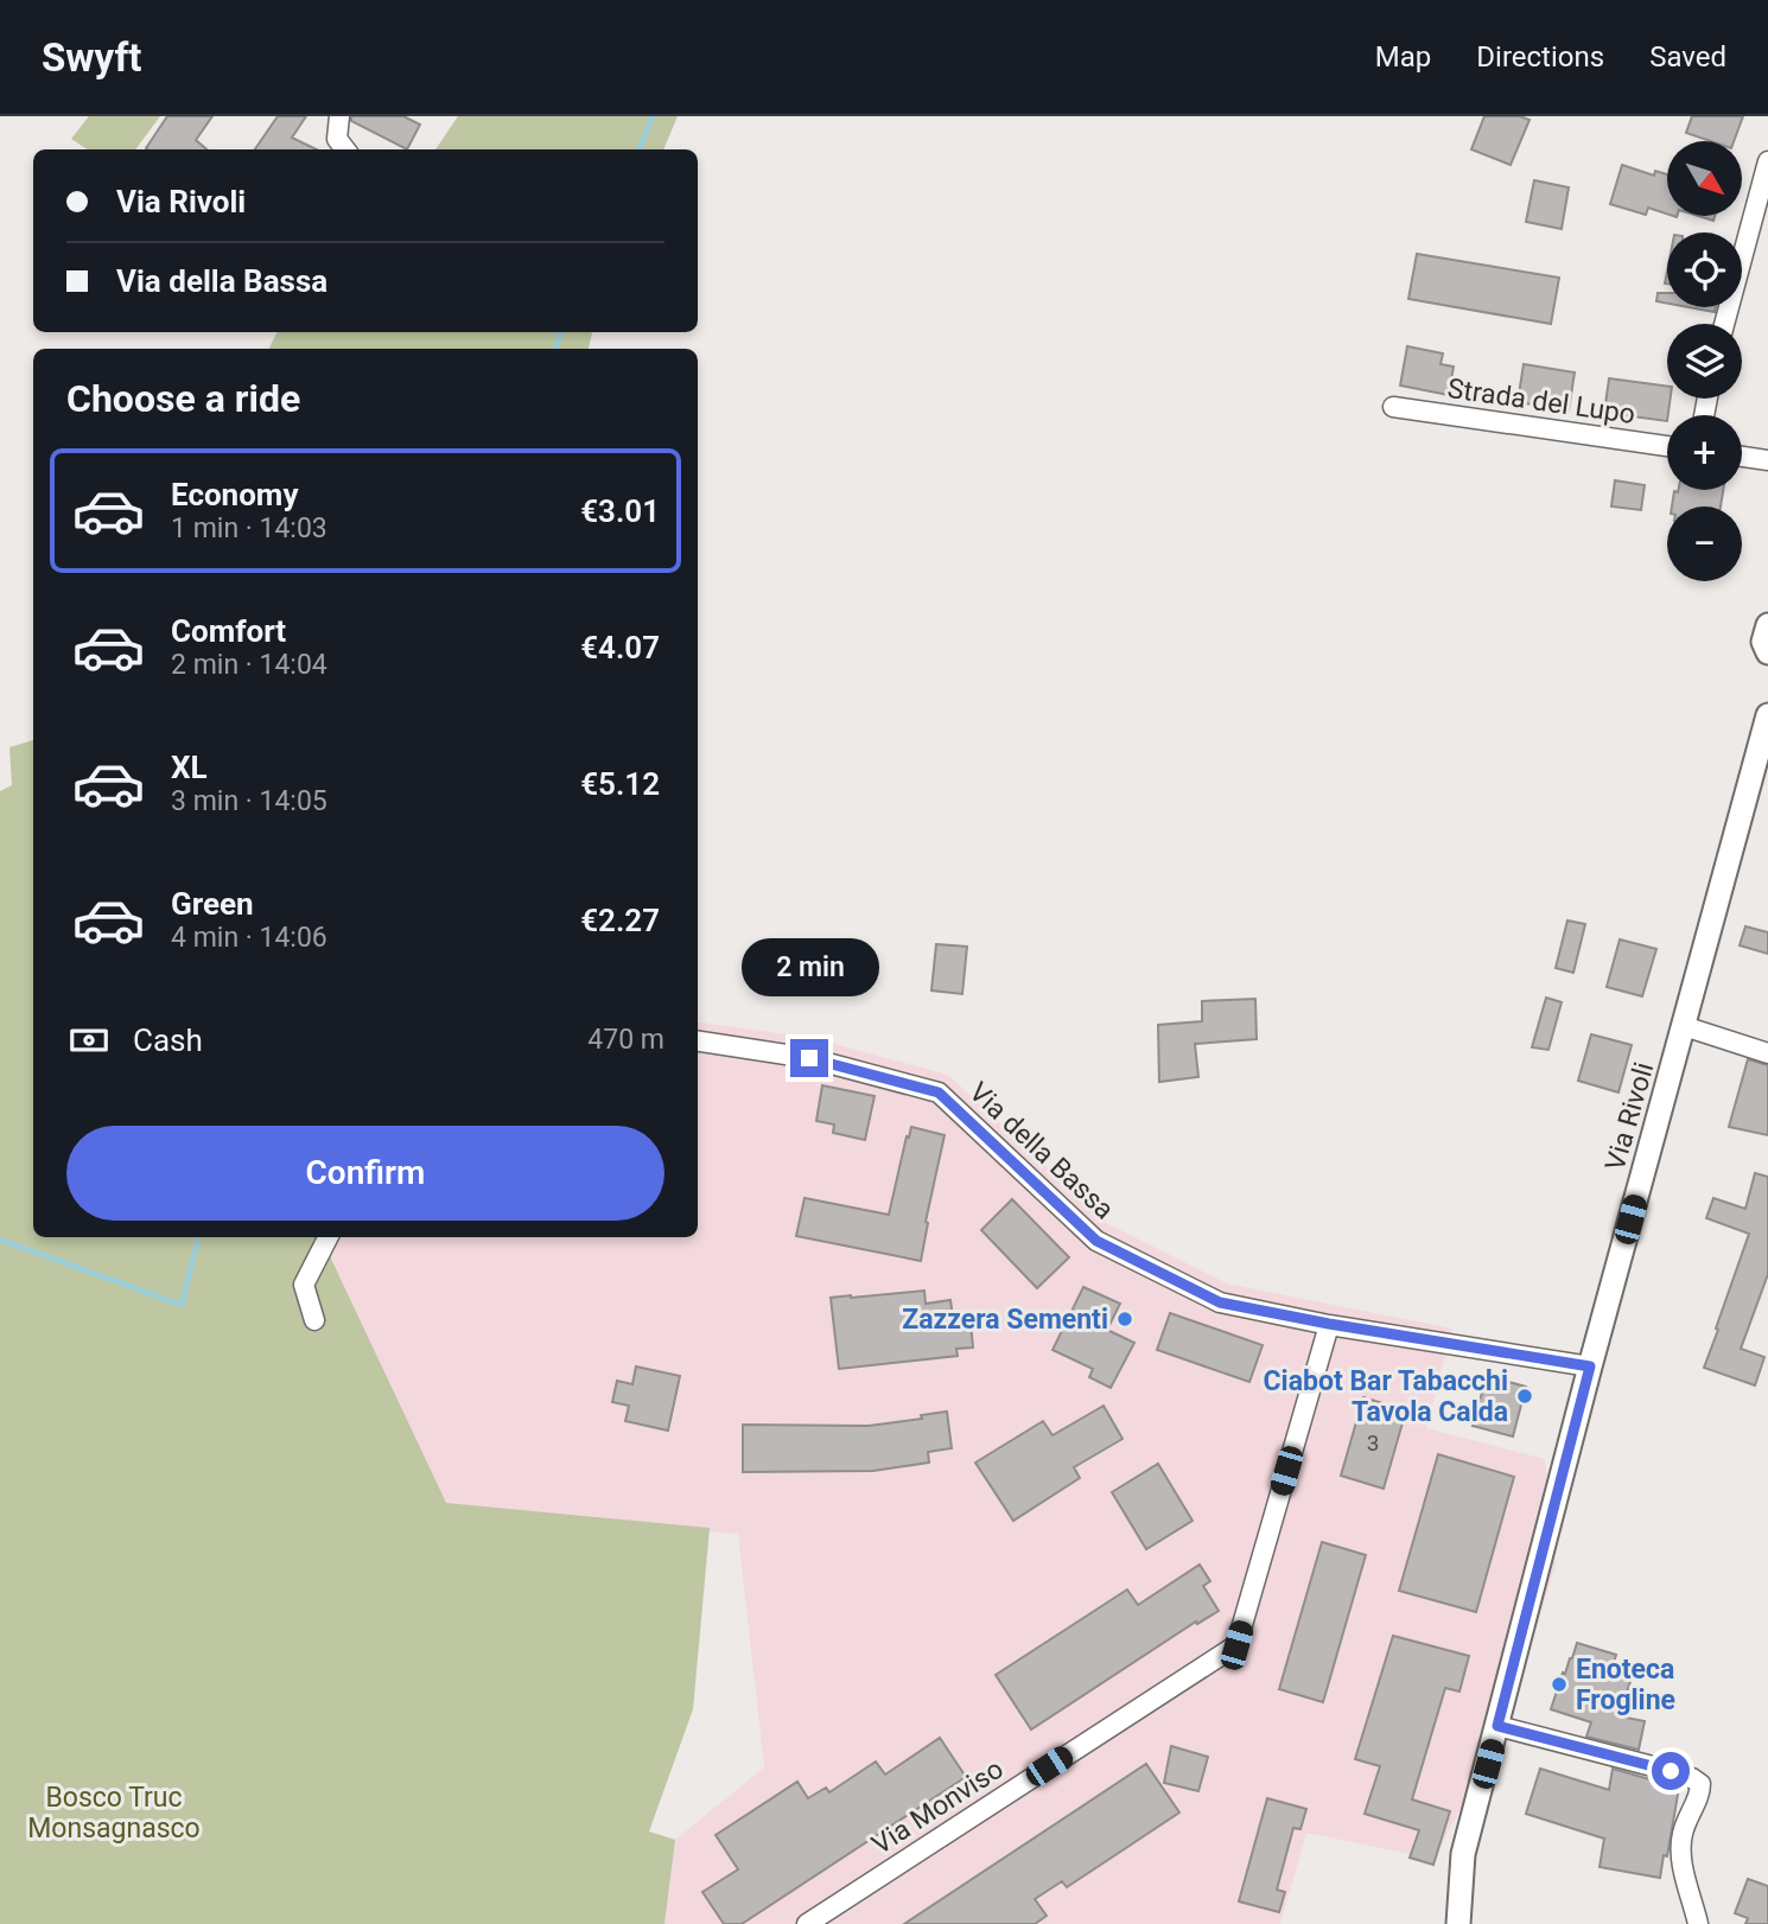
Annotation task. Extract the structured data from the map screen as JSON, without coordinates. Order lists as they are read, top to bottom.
{
  "streets": {
    "street": [
      "Strada del Lupo",
      "Via Rivoli",
      "Via della Bassa",
      "Via Monviso"
    ]
  },
  "crossings": [
    ["Via Rivoli", "Via della Bassa"],
    ["Via della Bassa", "Via Monviso"]
  ],
  "parks": ["Bosco Truc Monsagnasco"],
  "places": ["Zazzera Sementi", "Ciabot Bar Tabacchi Tavola Calda", "Enoteca Frogline"],
  "house_numbers": ["3"],
  "north": "bottom right",
  "page": {
    "header": "Swyft",
    "nav": ["Map", "Directions", "Saved"],
    "map_buttons": ["+", "−"],
    "banner": ["Via Rivoli", "Via della Bassa"],
    "heading": "Choose a ride",
    "list": [
      {
        "name": "Economy",
        "note": "1 min · 14:03",
        "value": "€3.01"
      },
      {
        "name": "Comfort",
        "note": "2 min · 14:04",
        "value": "€4.07"
      },
      {
        "name": "XL",
        "note": "3 min · 14:05",
        "value": "€5.12"
      },
      {
        "name": "Green",
        "note": "4 min · 14:06",
        "value": "€2.27"
      }
    ],
    "bubble": "2 min",
    "pay": ["Cash", "470 m"],
    "buttons": "Confirm"
  }
}
